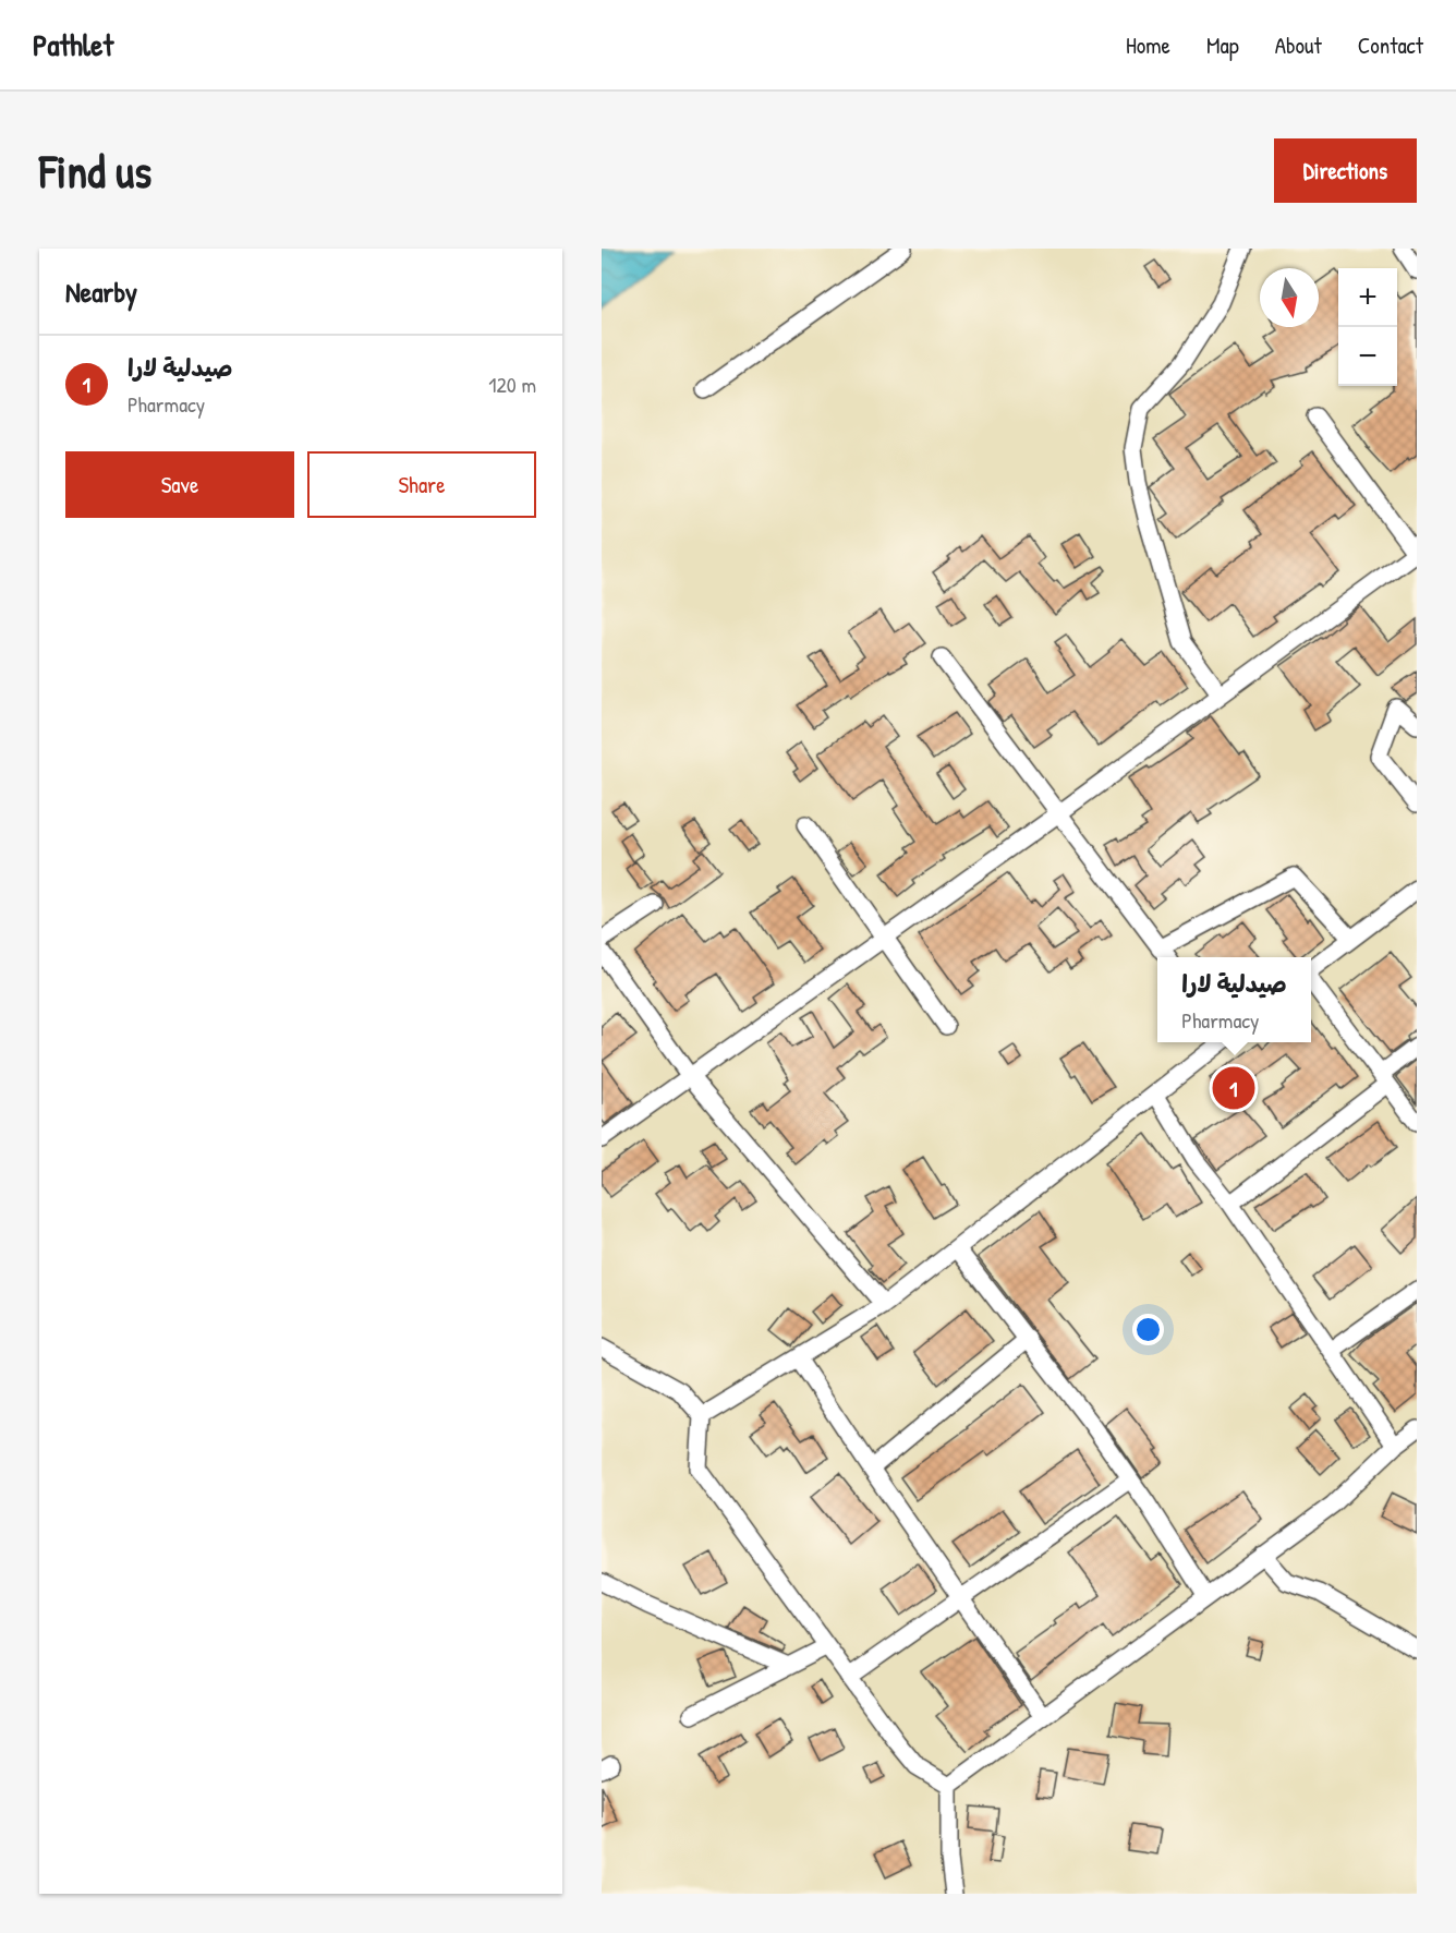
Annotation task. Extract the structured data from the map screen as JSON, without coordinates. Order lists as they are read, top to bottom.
{
  "north": "bottom",
  "page": {
    "header": "Pathlet",
    "nav": [
      "Home",
      "Map",
      "About",
      "Contact"
    ],
    "buttons": [
      "Directions",
      ["Save", "Share"]
    ],
    "title": "Find us",
    "heading": "Nearby",
    "map_buttons": ["+", "−"],
    "list": [
      {
        "mark": "1",
        "name": "صيدلية لارا",
        "note": "Pharmacy",
        "value": "120 m"
      }
    ],
    "popup": ["صيدلية لارا", "Pharmacy"],
    "pins": "1"
  }
}
